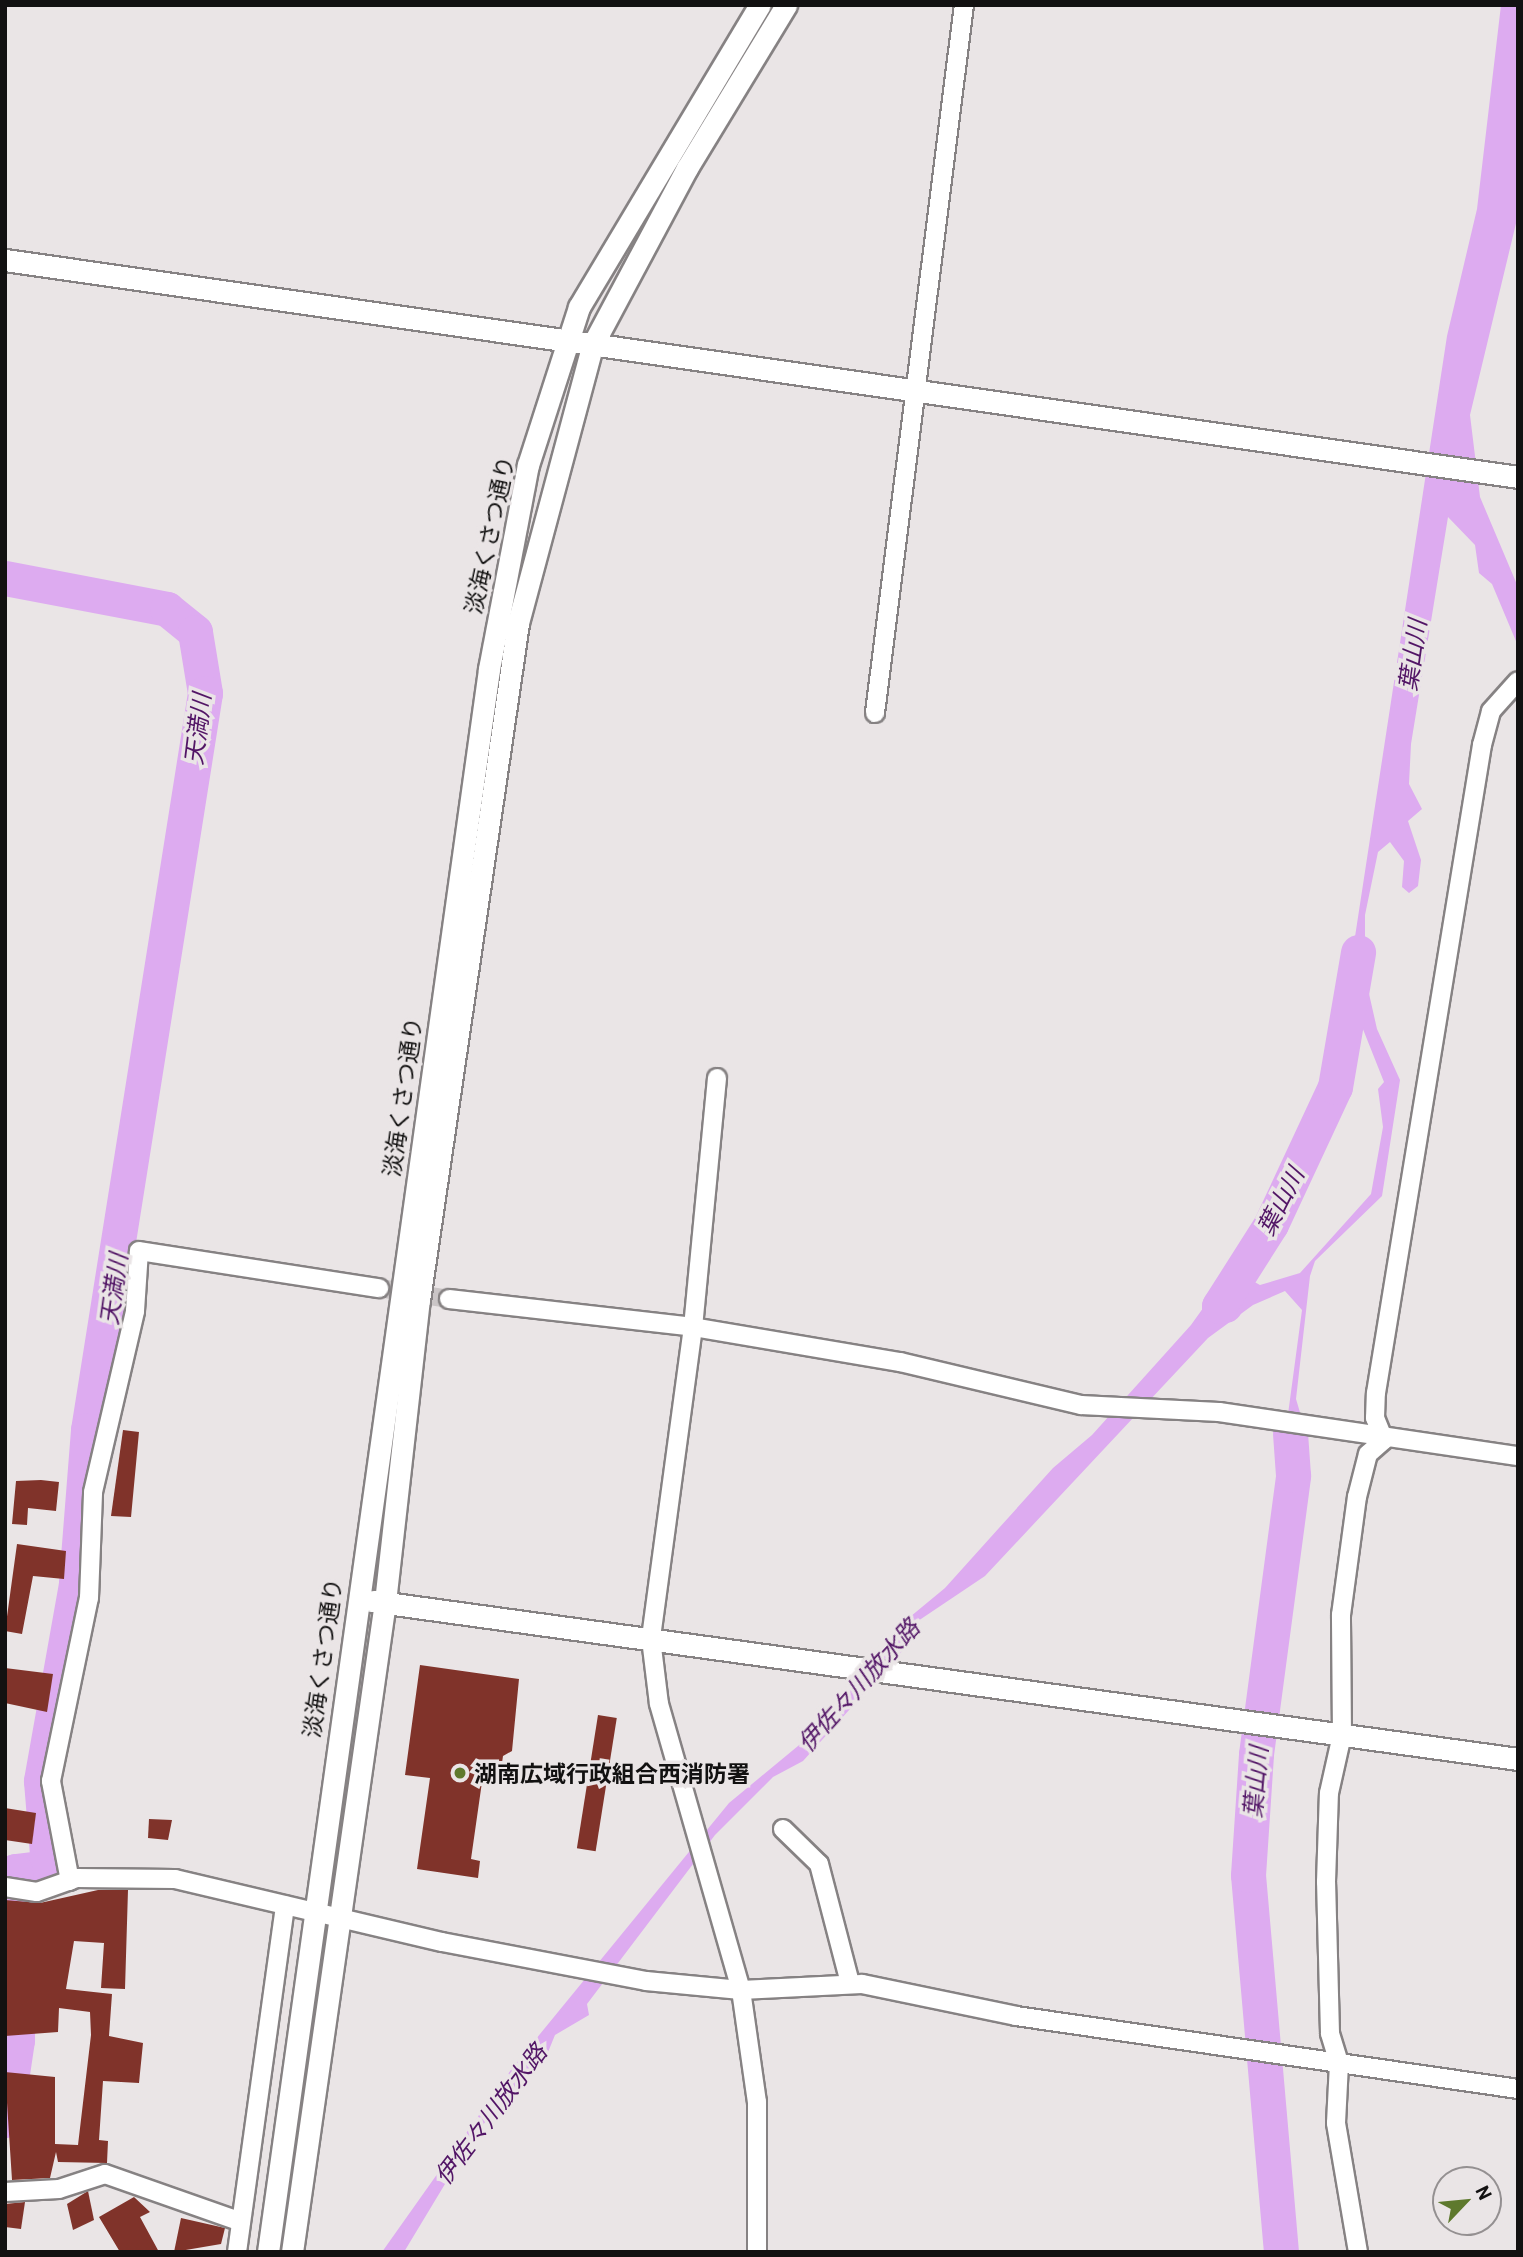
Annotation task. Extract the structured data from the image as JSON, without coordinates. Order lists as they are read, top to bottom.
{
  "streets": {
    "street": ["淡海くさつ通り"]
  },
  "water": ["葉山川", "天満川", "伊佐々川放水路"],
  "places": ["湖南広域行政組合西消防署"],
  "north": "top right"
}
